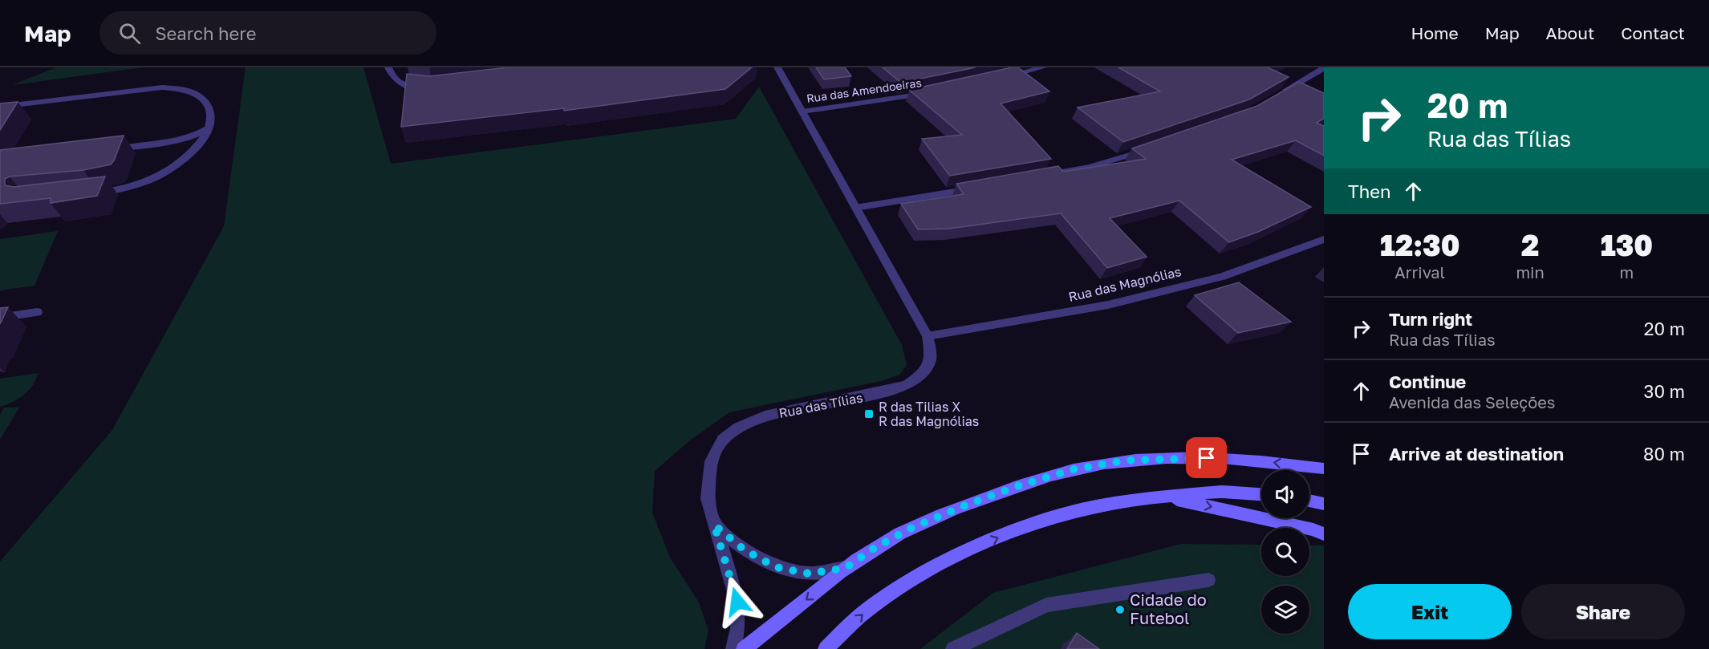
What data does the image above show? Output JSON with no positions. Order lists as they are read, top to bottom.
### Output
{
  "streets": {
    "street": ["Rua das Amendoeiras", "Rua das Magnólias", "Rua das Tílias"]
  },
  "crossings": [
    ["Rua das Amendoeiras", "Rua das Tílias"],
    ["Rua das Magnólias", "Rua das Tílias"]
  ],
  "places": {
    "transit": ["R das Tilias X R das Magnólias"],
    "other": ["Cidade do Futebol"]
  },
  "page": {
    "header": "Map",
    "search": "Search here",
    "nav": [
      "Home",
      "Map",
      "About",
      "Contact"
    ],
    "turn": ["20 m", "Rua das Tílias"],
    "then": "Then",
    "eta": [
      "12:30",
      "Arrival",
      "2",
      "min",
      "130",
      "m"
    ],
    "list": [
      {
        "name": "Turn right",
        "note": "Rua das Tílias",
        "value": "20 m"
      },
      {
        "name": "Continue",
        "note": "Avenida das Seleções",
        "value": "30 m"
      },
      {
        "name": "Arrive at destination",
        "value": "80 m"
      }
    ],
    "buttons": ["Exit", "Share"]
  }
}
